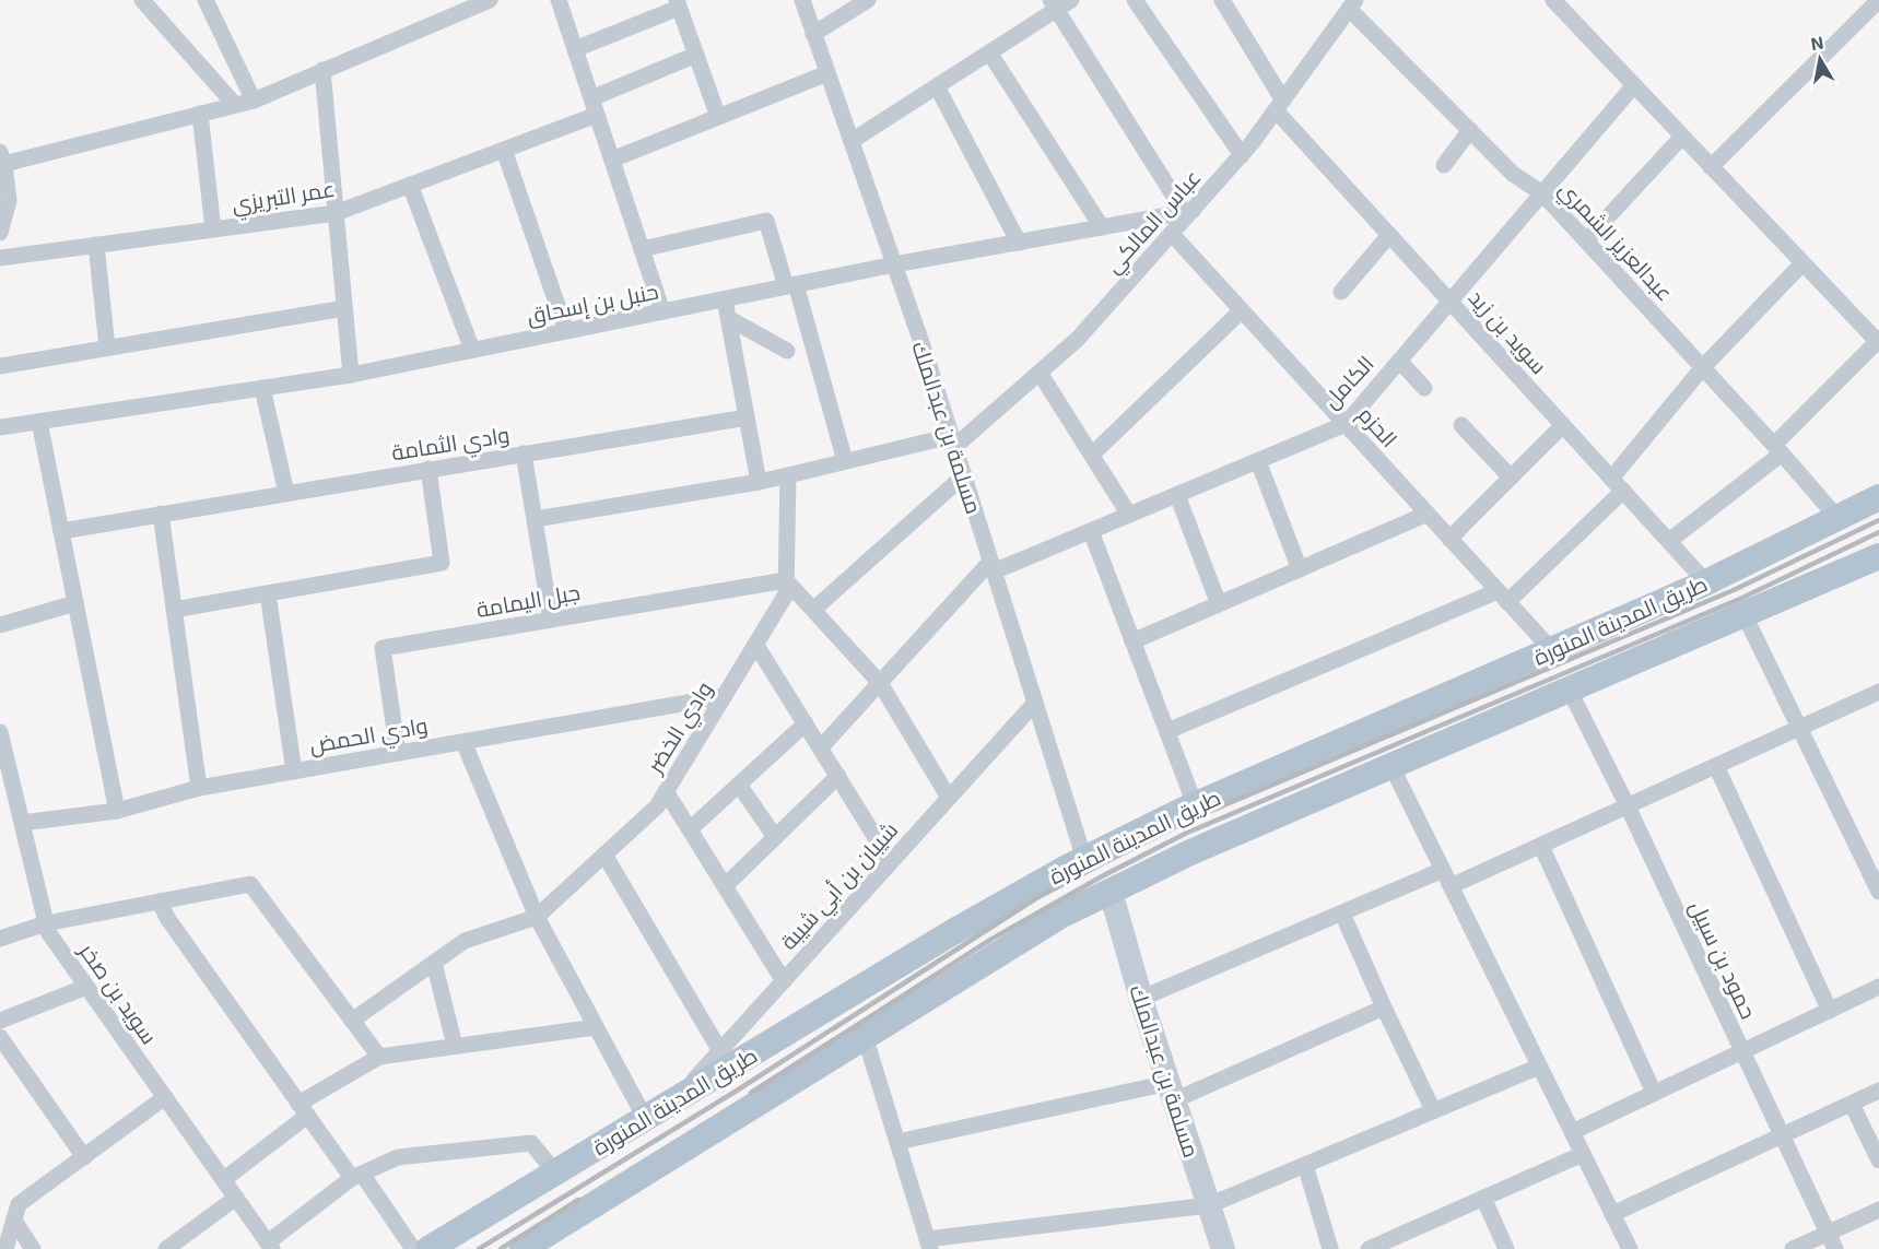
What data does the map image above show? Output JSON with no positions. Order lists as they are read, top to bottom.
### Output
{
  "streets": {
    "main road": ["مسلمة بن عبدالملك", "طريق المدينة المنورة"],
    "street": [
      "عمر التبريزي",
      "عباس المالكي",
      "عبدالعزيز الشمري",
      "حنبل بن إسحاق",
      "سويد بن زيد",
      "الكامل",
      "الحزم",
      "وادي الثمامة",
      "جبل اليمامة",
      "وادي الخضر",
      "وادي الحمض",
      "شيبان بن أبي شيبة",
      "حمود بن سبيل",
      "سويد بن صخر"
    ]
  },
  "crossings": [
    ["عباس المالكي", "عبدالعزيز الشمري"],
    ["عباس المالكي", "حنبل بن إسحاق"],
    ["عباس المالكي", "سويد بن زيد"],
    ["عباس المالكي", "الحزم"],
    ["عباس المالكي", "مسلمة بن عبدالملك"],
    ["عبدالعزيز الشمري", "الكامل"],
    ["عبدالعزيز الشمري", "طريق المدينة المنورة"],
    ["حنبل بن إسحاق", "مسلمة بن عبدالملك"],
    ["سويد بن زيد", "الكامل"],
    ["سويد بن زيد", "طريق المدينة المنورة"],
    ["الكامل", "الحزم"],
    ["الكامل", "مسلمة بن عبدالملك"],
    ["الحزم", "طريق المدينة المنورة"],
    ["مسلمة بن عبدالملك", "طريق المدينة المنورة"],
    ["مسلمة بن عبدالملك", "شيبان بن أبي شيبة"],
    ["جبل اليمامة", "وادي الخضر"],
    ["جبل اليمامة", "وادي الحمض"],
    ["طريق المدينة المنورة", "شيبان بن أبي شيبة"],
    ["طريق المدينة المنورة", "حمود بن سبيل"],
    ["وادي الخضر", "وادي الحمض"],
    ["وادي الحمض", "سويد بن صخر"]
  ],
  "north": "top"
}
